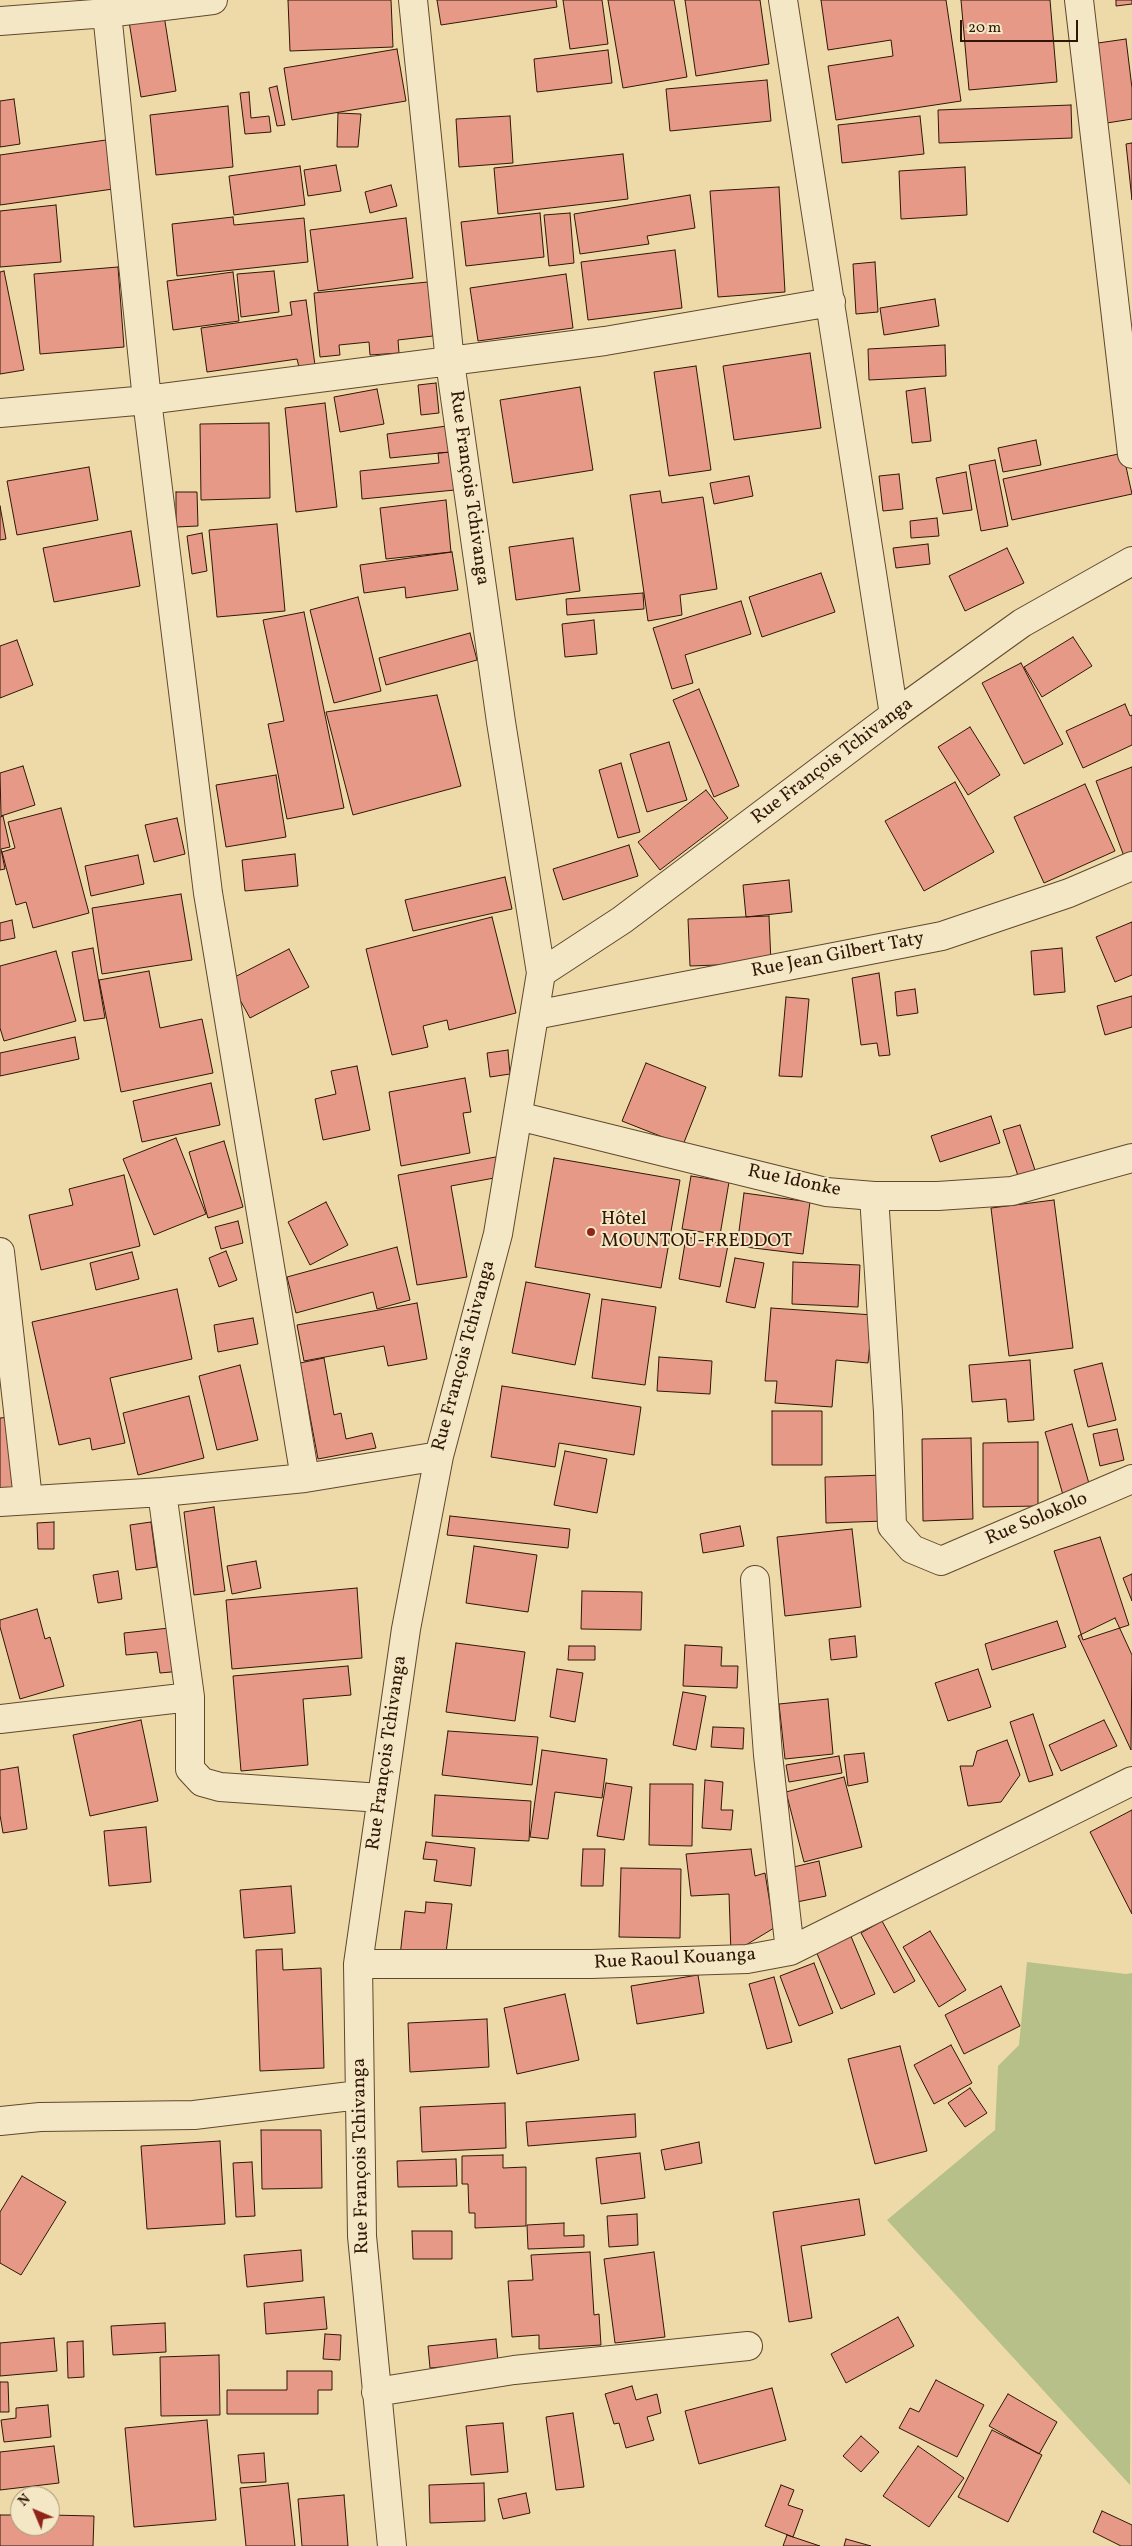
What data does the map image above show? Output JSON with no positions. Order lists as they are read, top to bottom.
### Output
{
  "streets": {
    "street": [
      "Rue François Tchivanga",
      "Rue Jean Gilbert Taty",
      "Rue Idonke",
      "Rue Solokolo",
      "Rue Raoul Kouanga"
    ]
  },
  "crossings": [
    ["Rue François Tchivanga", "Rue Jean Gilbert Taty"],
    ["Rue François Tchivanga", "Rue Idonke"],
    ["Rue François Tchivanga", "Rue Raoul Kouanga"],
    ["Rue Idonke", "Rue Solokolo"]
  ],
  "places": ["Hôtel MOUNTOU-FREDDOT"],
  "scale_bar": "20 m",
  "north": "top left"
}
